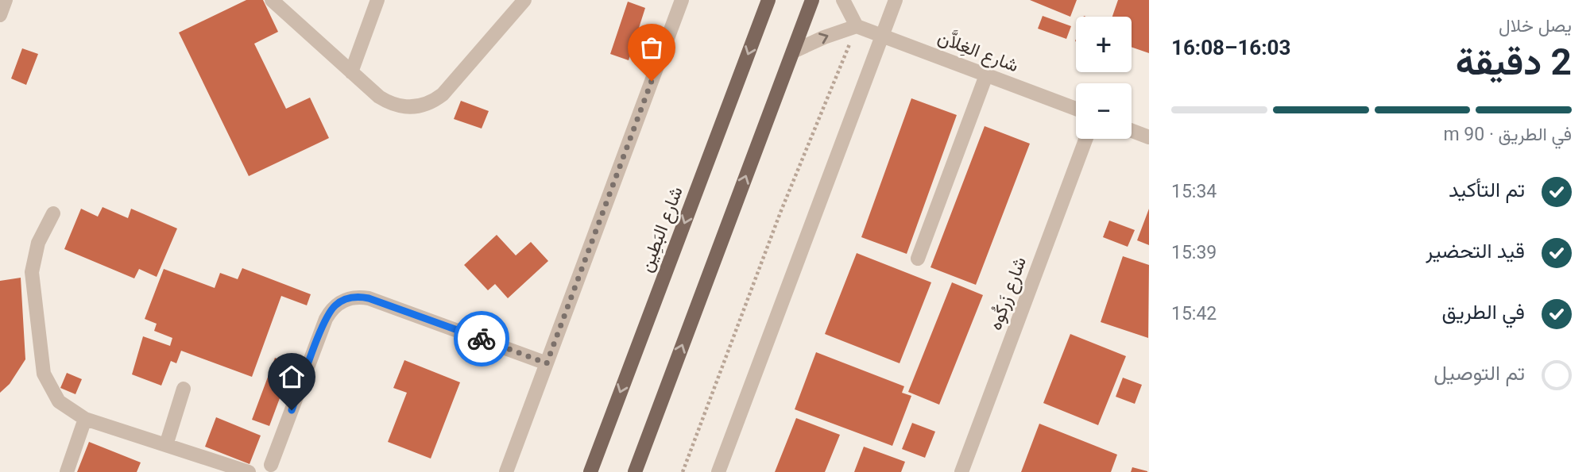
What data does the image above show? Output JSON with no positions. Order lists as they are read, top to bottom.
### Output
{
  "streets": {
    "main road": ["شارع البَطِين"],
    "street": ["شارع الغِلاَّن", "شارع زَركُوه"]
  },
  "page": {
    "heading": ["2 دقيقة", "يصل خلال", "16:03–16:08"],
    "map_buttons": ["+", "−"],
    "bar": "في الطريق · 90 m",
    "list": [
      ["تم التأكيد", "15:34"],
      ["قيد التحضير", "15:39"],
      ["في الطريق", "15:42"],
      "تم التوصيل"
    ]
  }
}
